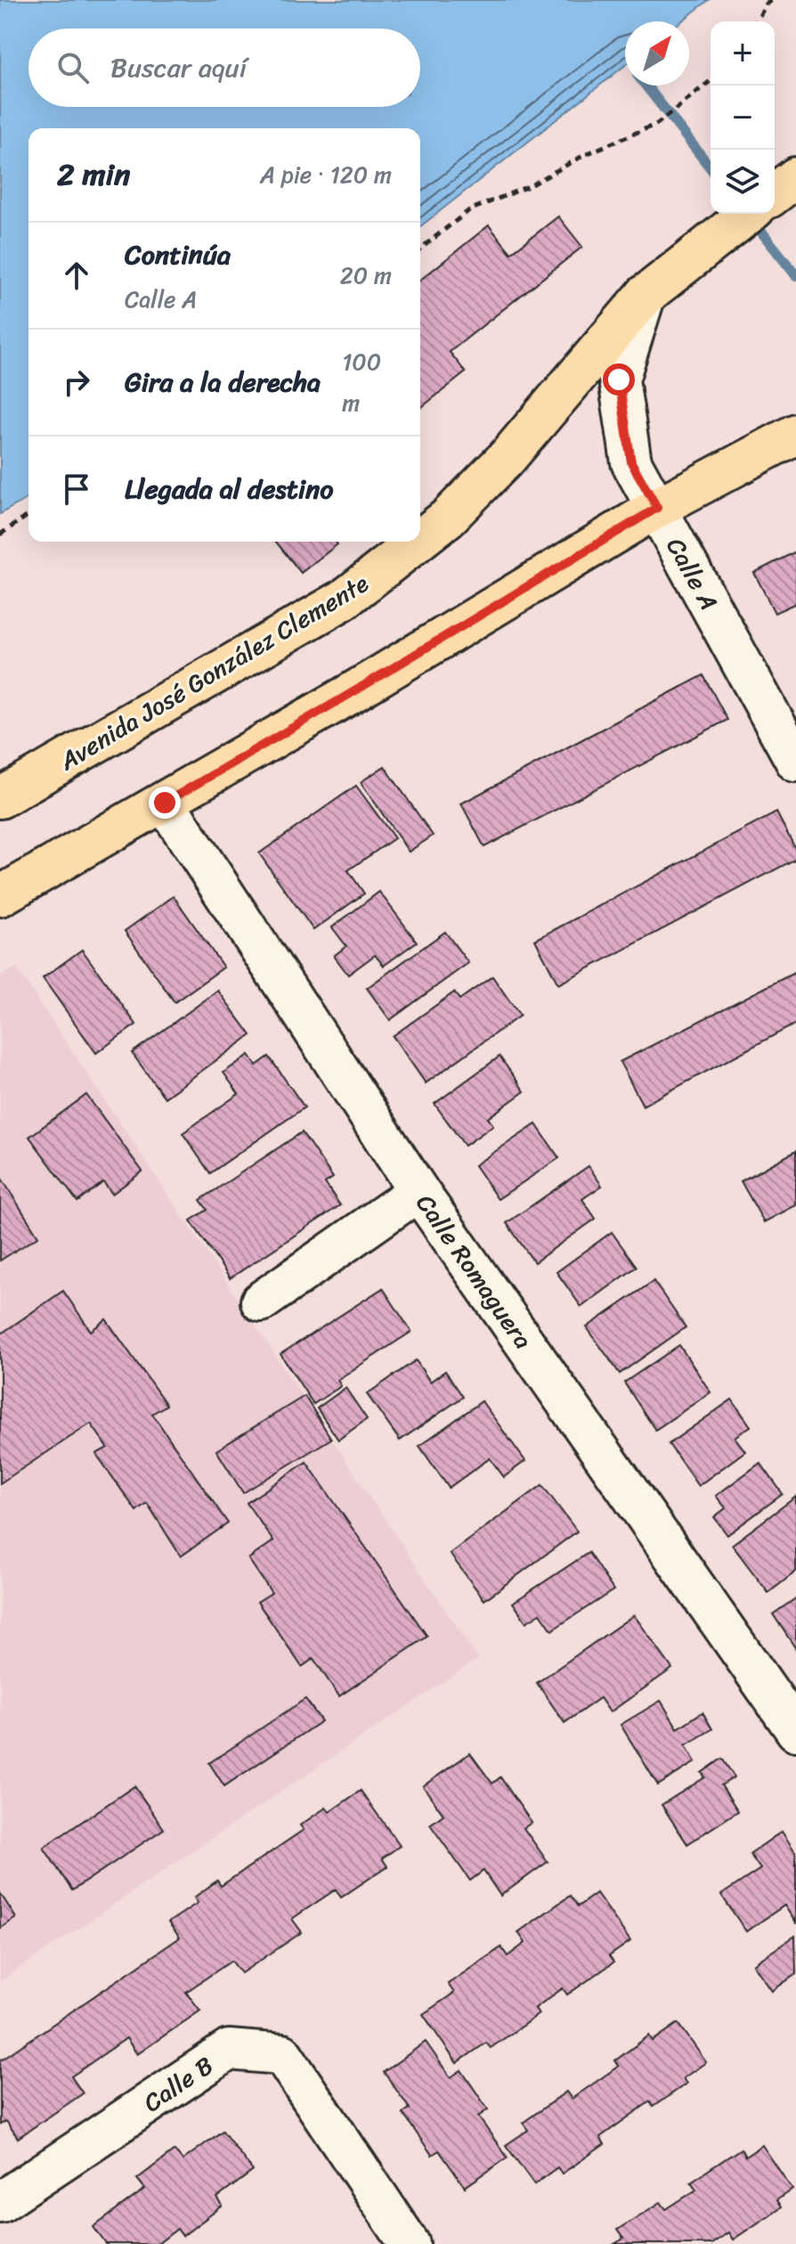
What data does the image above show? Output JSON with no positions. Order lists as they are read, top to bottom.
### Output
{
  "streets": {
    "main road": ["Avenida José González Clemente"],
    "street": ["Calle A", "Calle Romaguera", "Calle B"]
  },
  "crossings": [
    ["Calle A", "Avenida José González Clemente"]
  ],
  "north": "top right",
  "page": {
    "map_buttons": ["+", "−"],
    "search": "Buscar aquí",
    "heading": ["2 min", "A pie · 120 m"],
    "list": [
      ["Continúa", "Calle A", "20 m"],
      ["Gira a la derecha", "100 m"],
      "Llegada al destino"
    ]
  }
}
